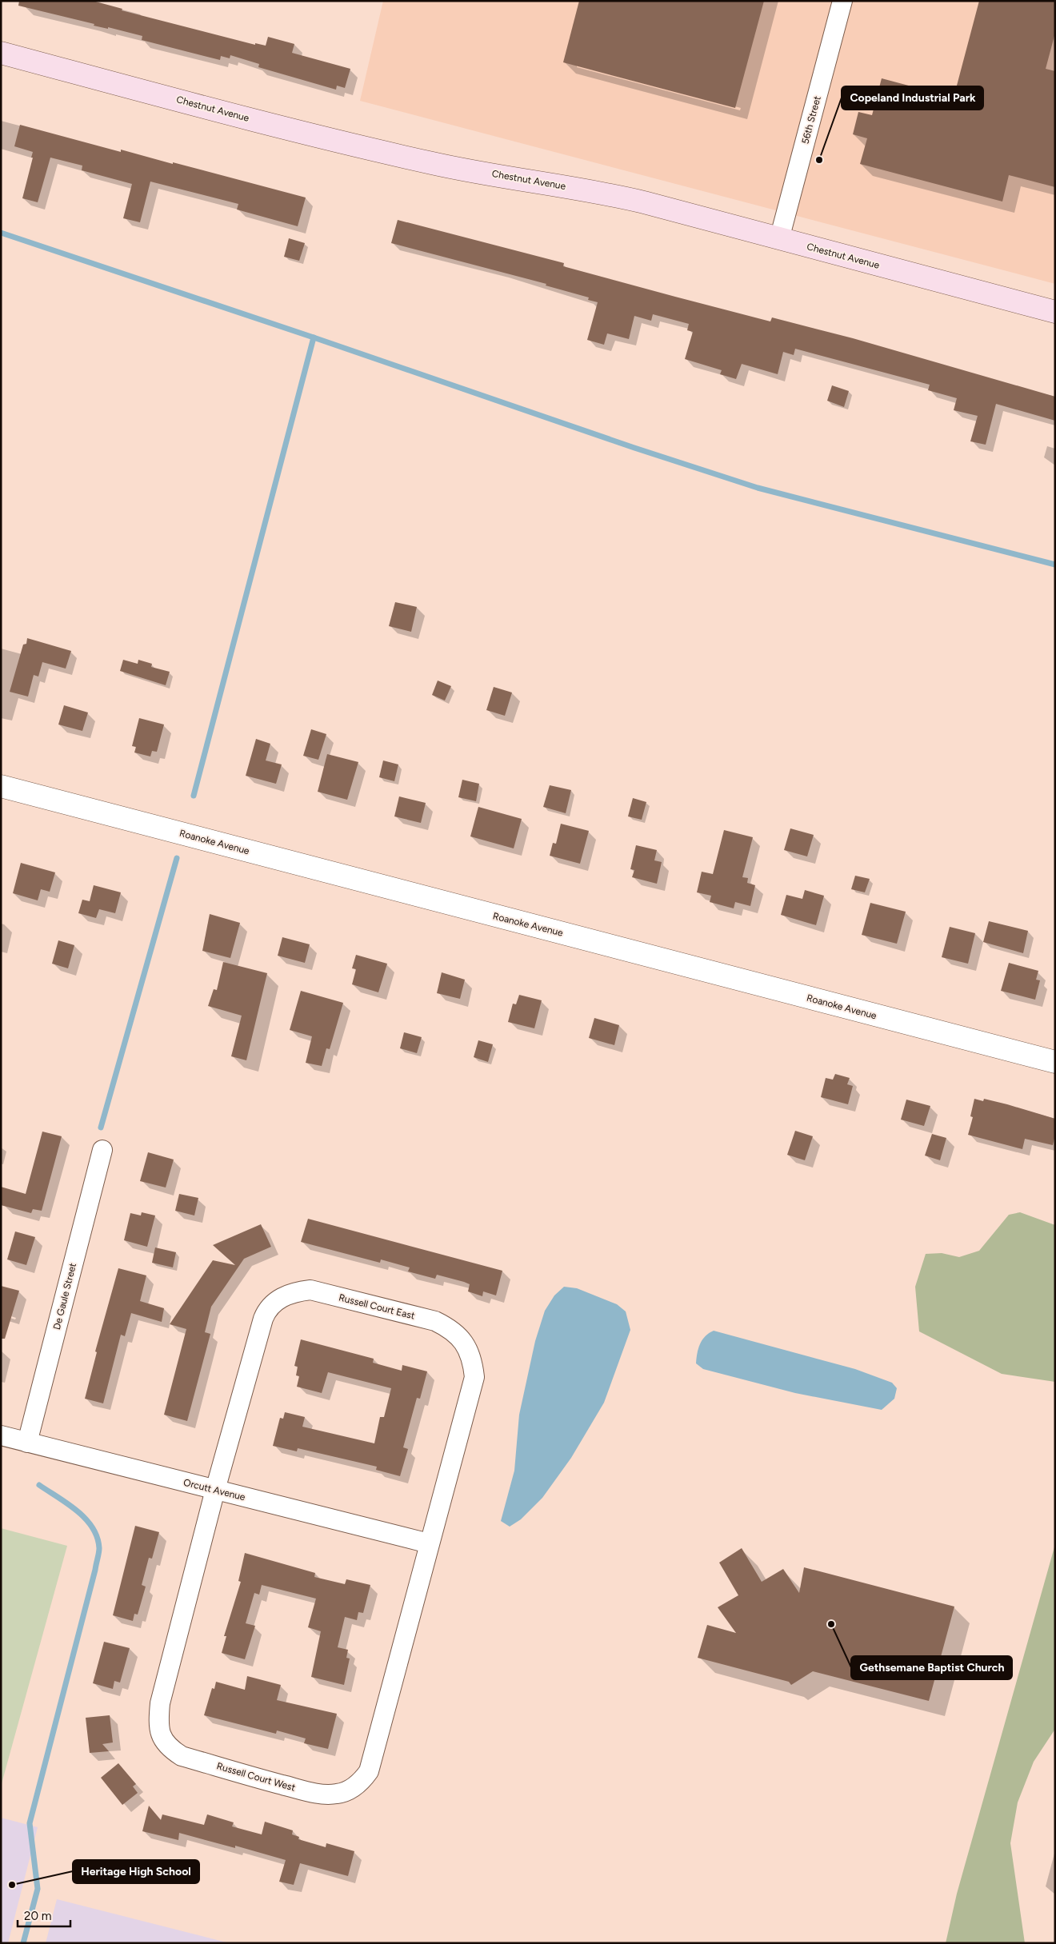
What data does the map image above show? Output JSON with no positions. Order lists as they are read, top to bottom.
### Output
{
  "streets": {
    "main road": ["Chestnut Avenue"],
    "street": [
      "56th Street",
      "Roanoke Avenue",
      "De Gaule Street",
      "Russell Court East",
      "Orcutt Avenue",
      "Russell Court West"
    ]
  },
  "crossings": [
    ["Chestnut Avenue", "56th Street"],
    ["De Gaule Street", "Orcutt Avenue"],
    ["Russell Court East", "Orcutt Avenue"],
    ["Russell Court East", "Russell Court West"],
    ["Orcutt Avenue", "Russell Court West"]
  ],
  "places": ["Copeland Industrial Park", "Gethsemane Baptist Church", "Heritage High School"],
  "scale_bar": "20 m"
}
